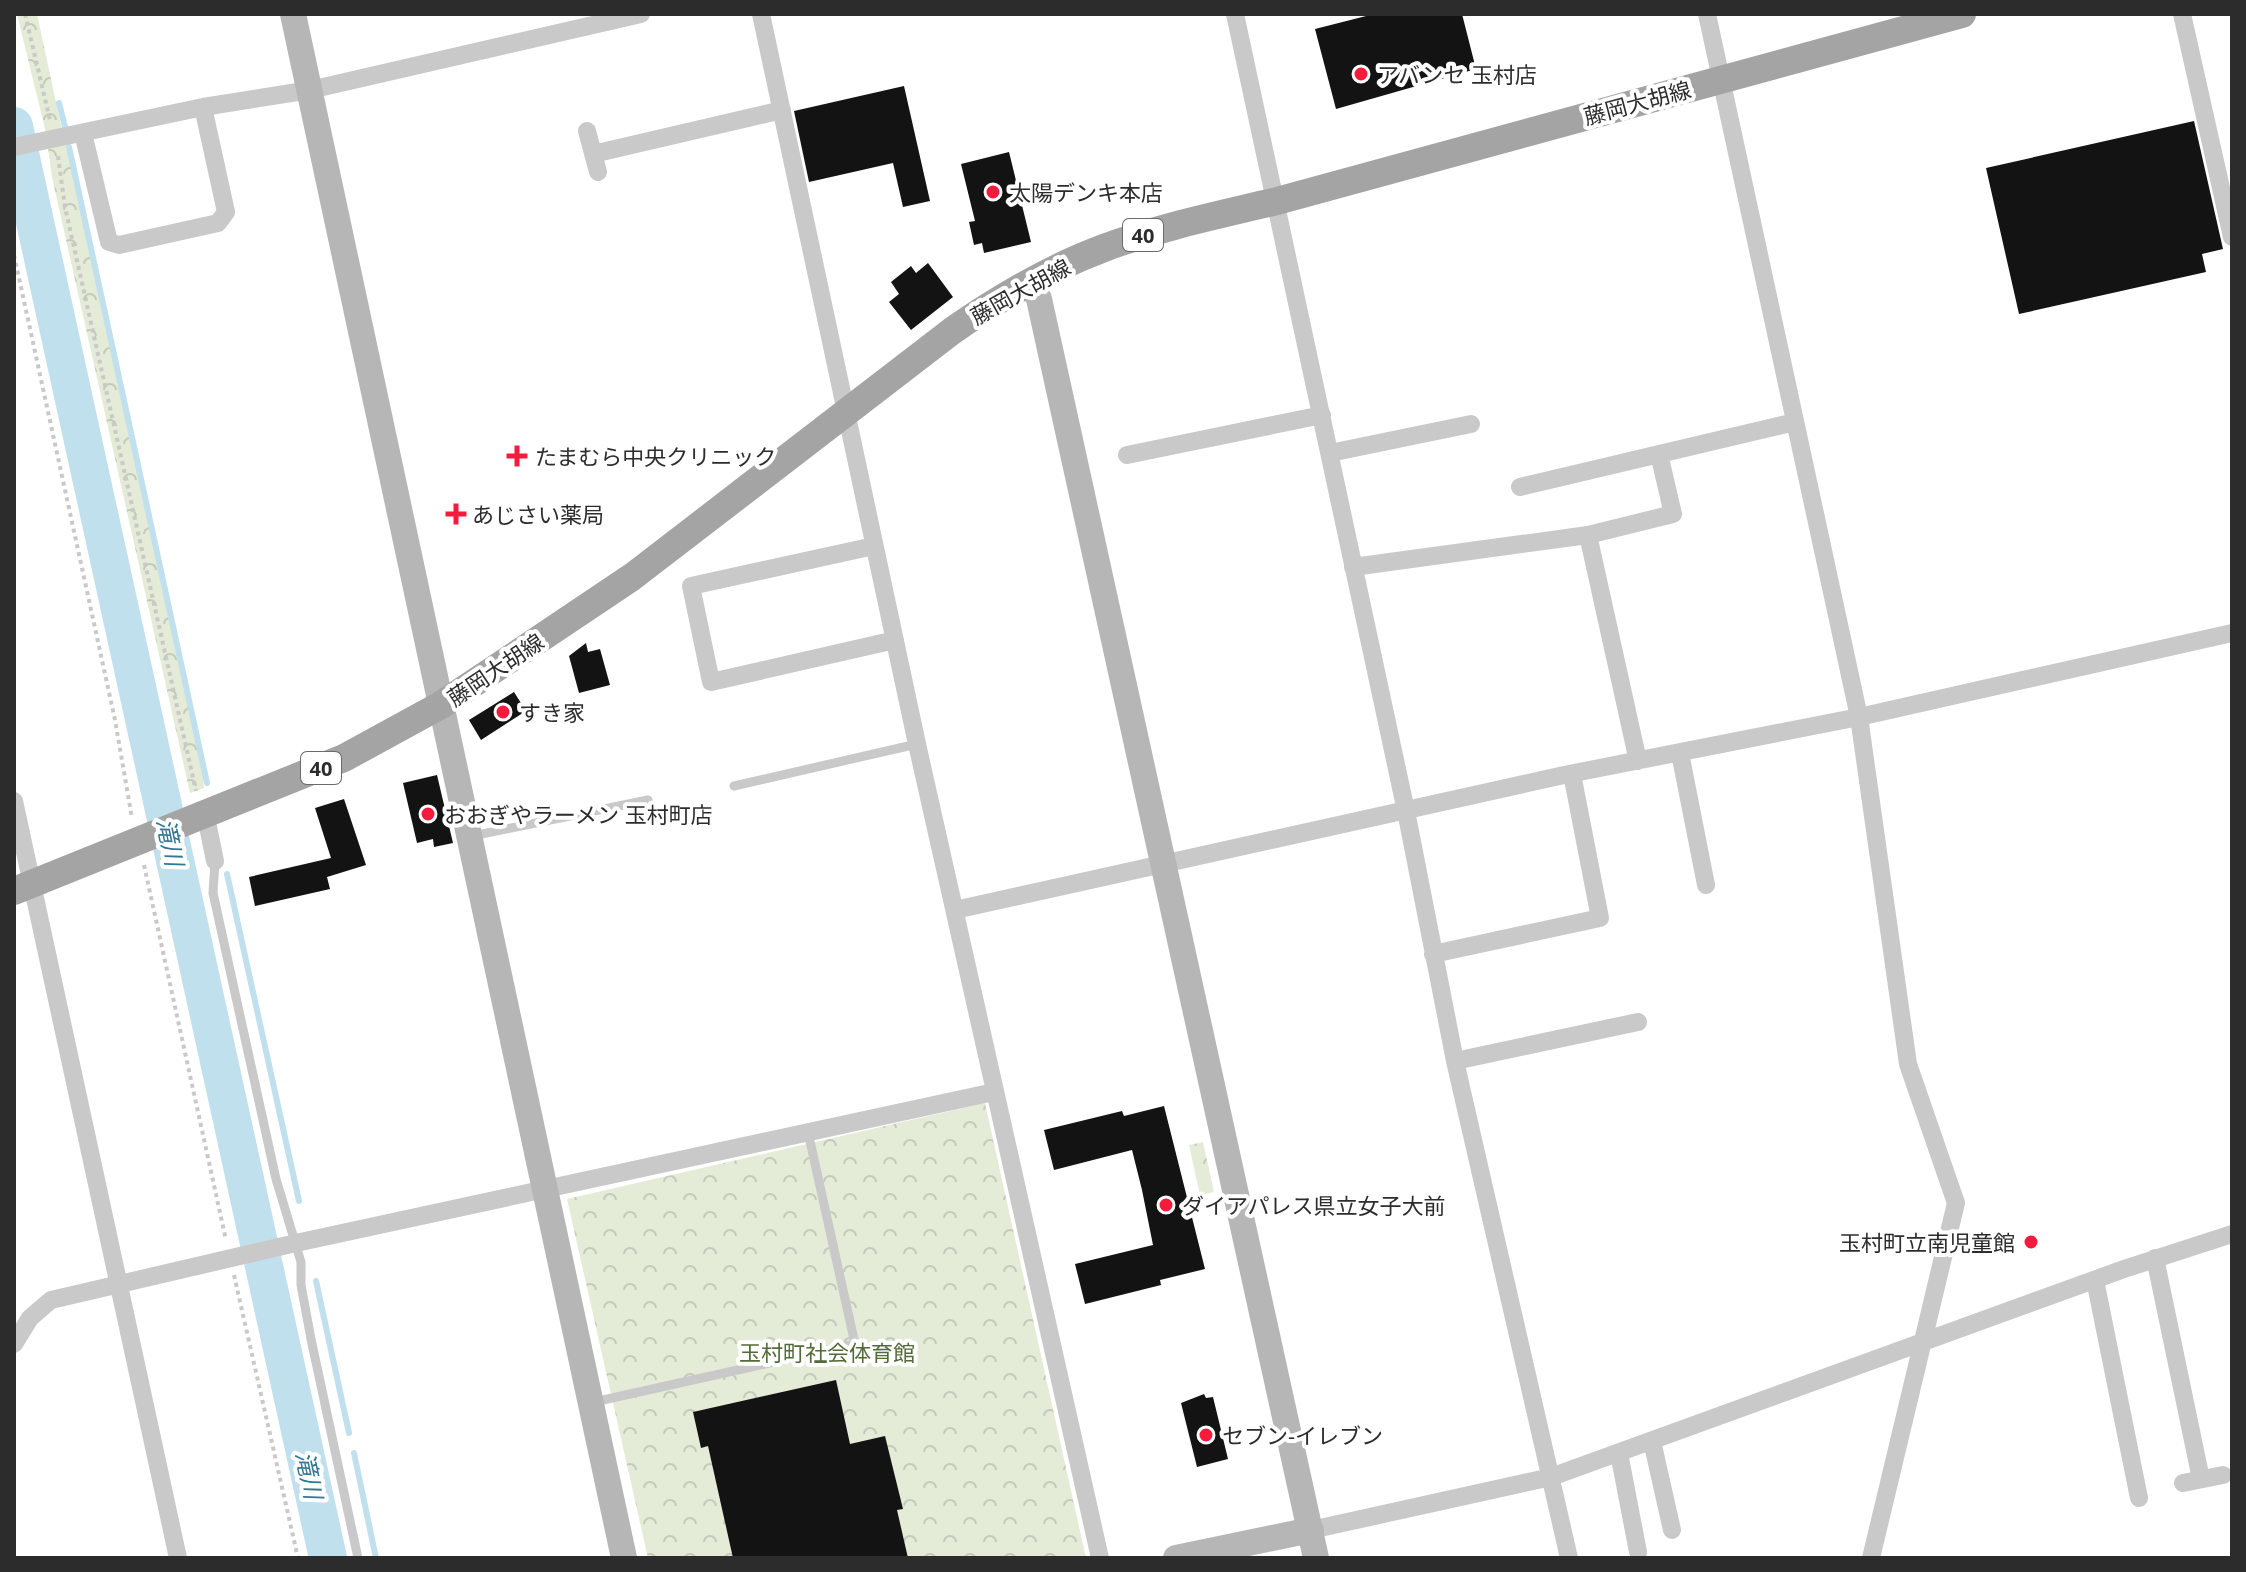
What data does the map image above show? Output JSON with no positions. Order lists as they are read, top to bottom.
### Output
{
  "streets": {
    "main road": ["藤岡大胡線", "40"]
  },
  "crossings": [
    ["藤岡大胡線", "40"]
  ],
  "water": ["滝川"],
  "parks": ["玉村町社会体育館"],
  "places": {
    "other": [
      "アバンセ 玉村店",
      "太陽デンキ本店",
      "すき家",
      "おおぎやラーメン 玉村町店",
      "ダイアパレス県立女子大前",
      "玉村町立南児童館",
      "セブン-イレブン"
    ],
    "health": ["たまむら中央クリニック", "あじさい薬局"]
  }
}
